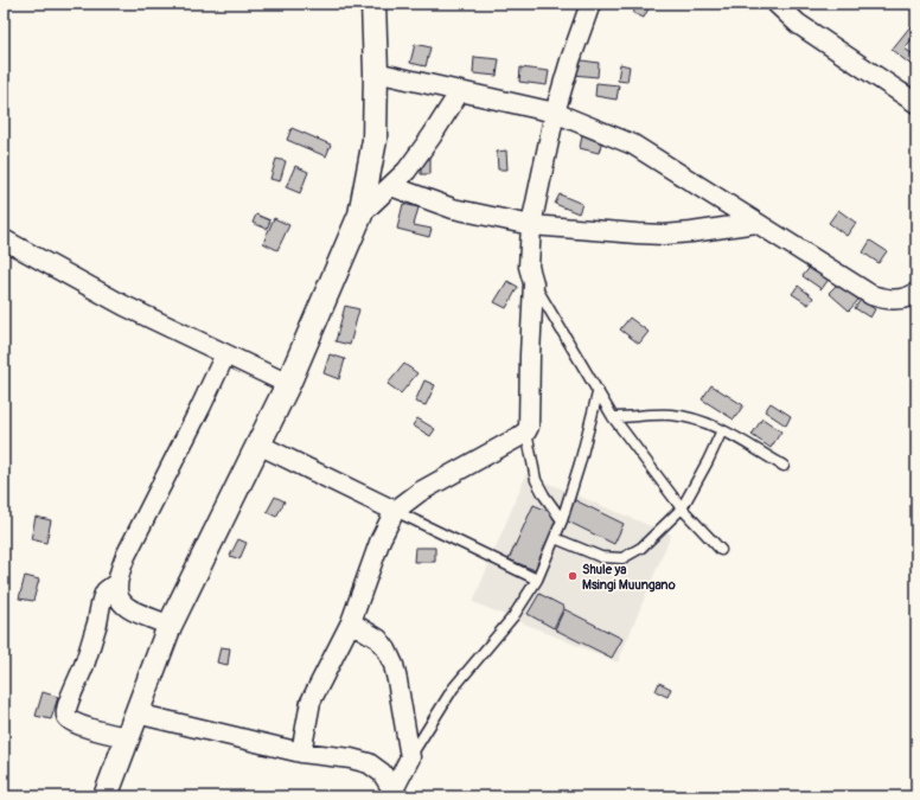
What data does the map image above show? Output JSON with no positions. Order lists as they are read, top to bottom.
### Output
{
  "places": ["Shule ya Msingi Muungano"]
}
